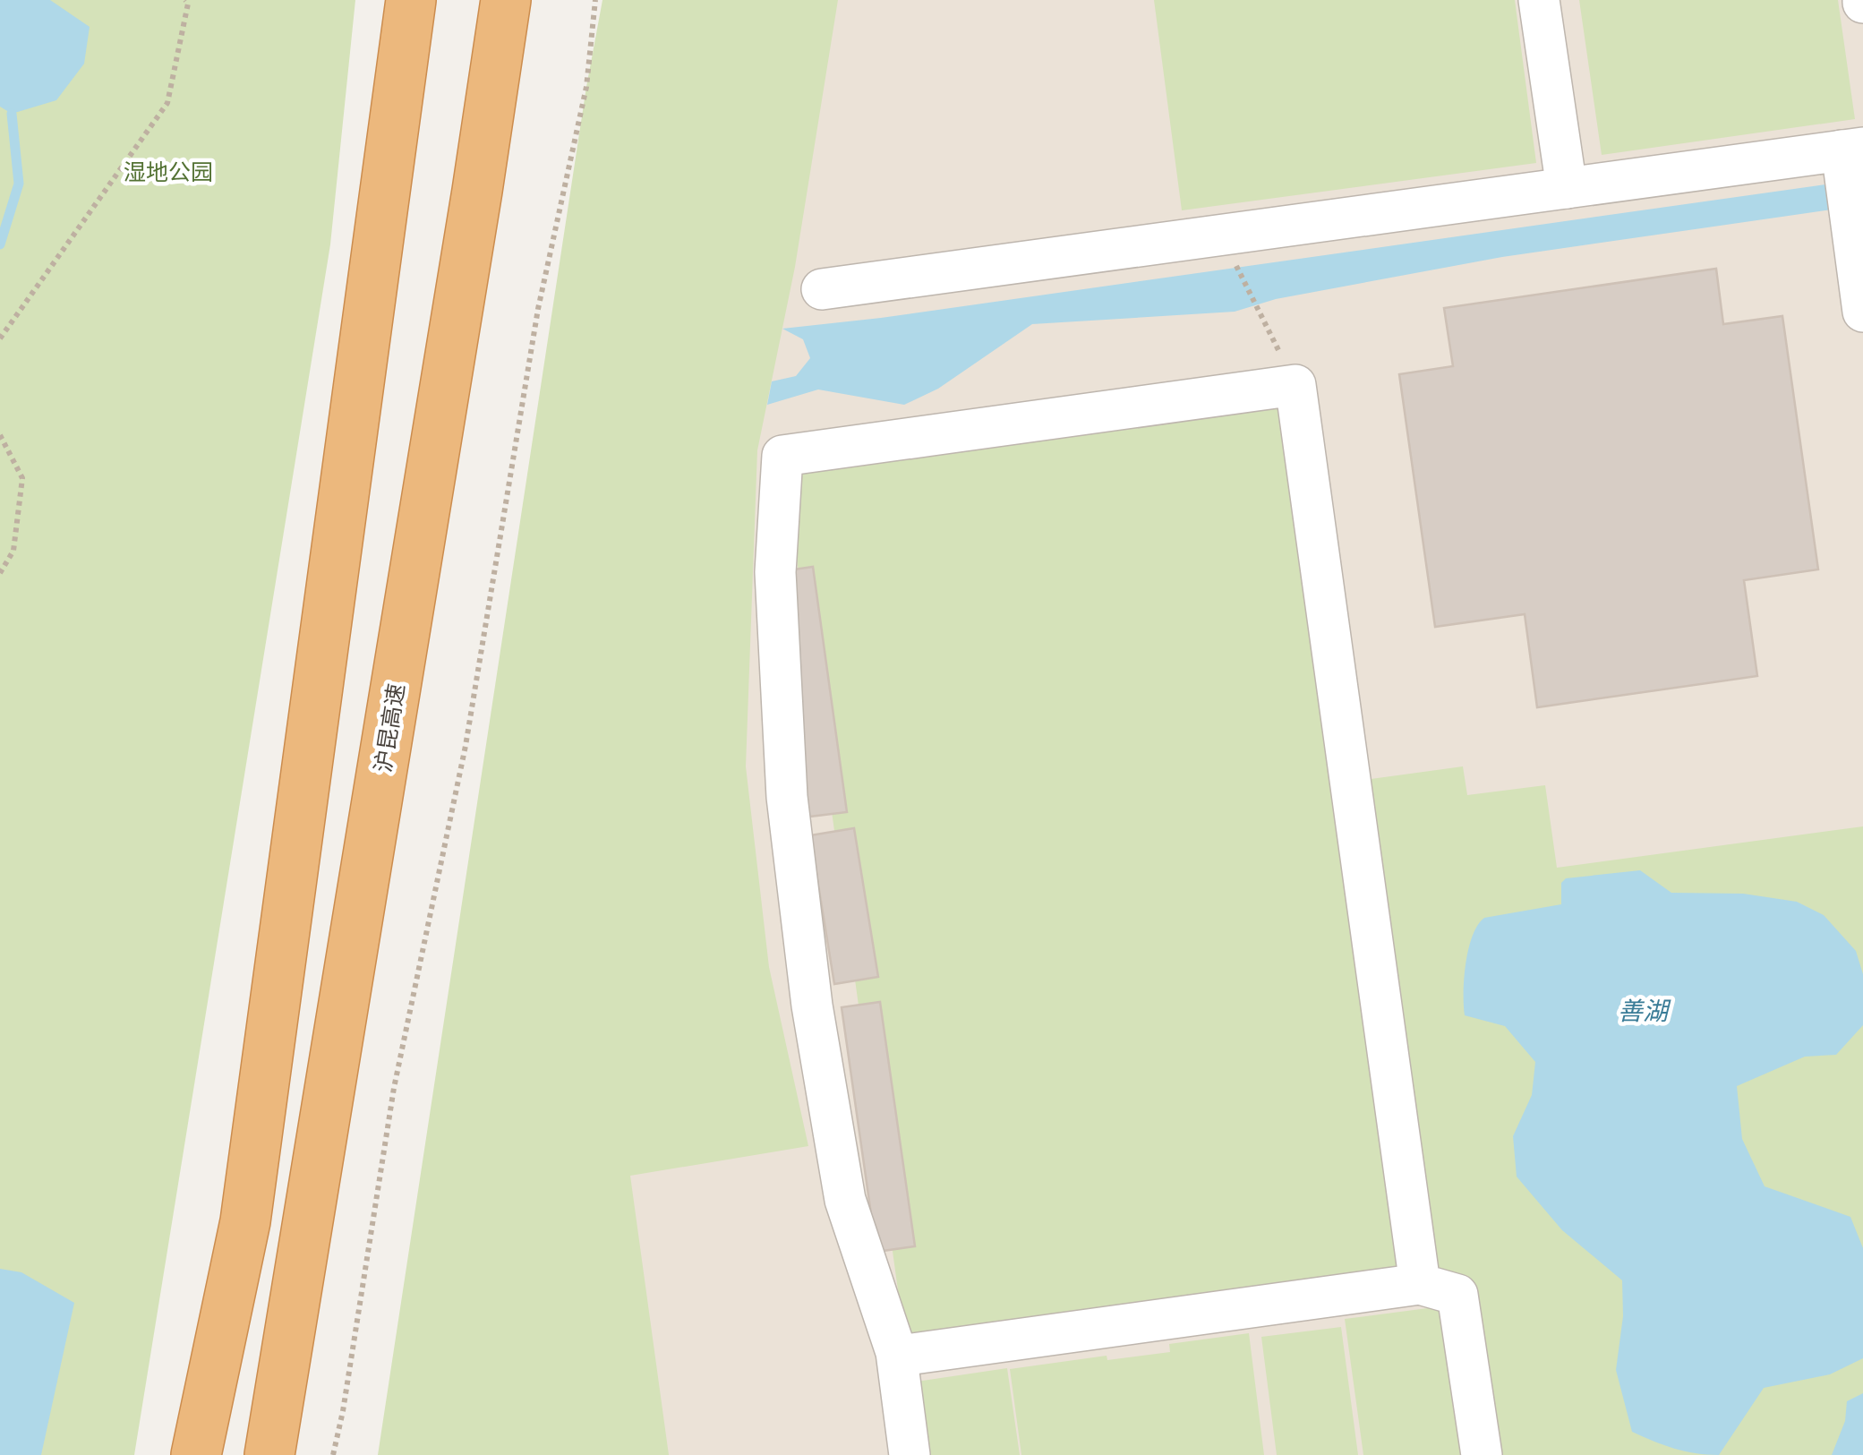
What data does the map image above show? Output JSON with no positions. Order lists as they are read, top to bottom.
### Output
{
  "streets": {
    "highway": ["沪昆高速"]
  },
  "water": ["善湖"],
  "parks": ["湿地公园"]
}
